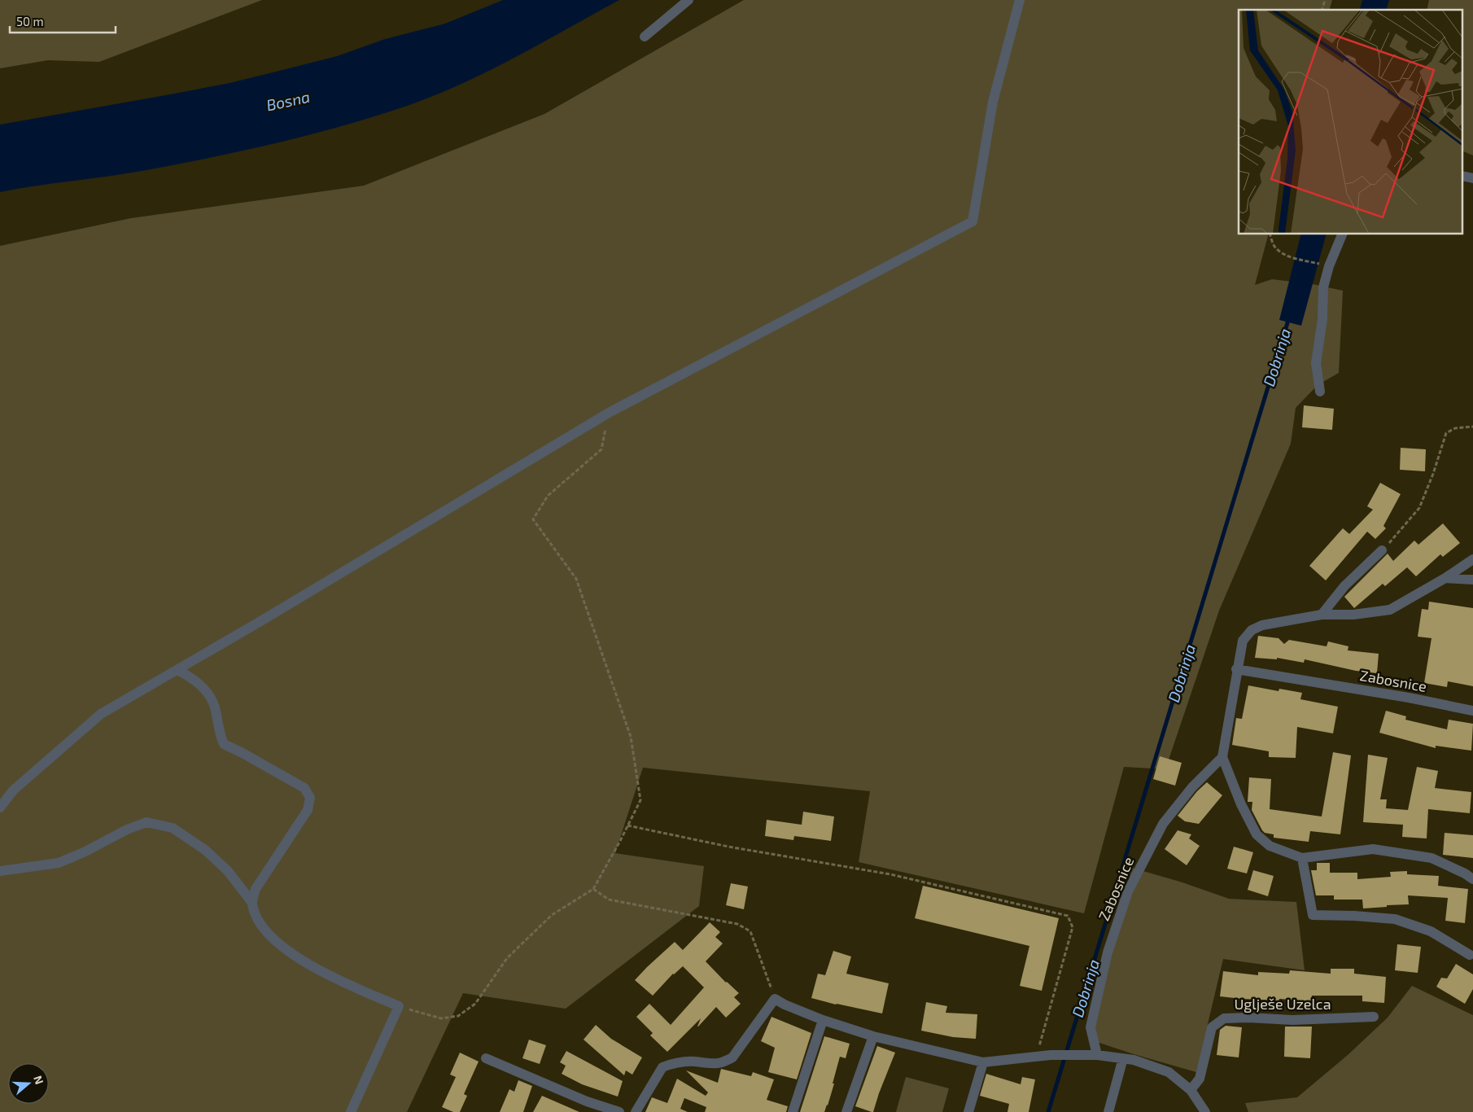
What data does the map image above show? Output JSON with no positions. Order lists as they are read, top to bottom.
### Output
{
  "streets": {
    "street": ["Zabosnice", "Uglješe Uzelca"]
  },
  "water": ["Bosna", "Dobrinja"],
  "scale_bar": "50 m",
  "north": "right"
}
